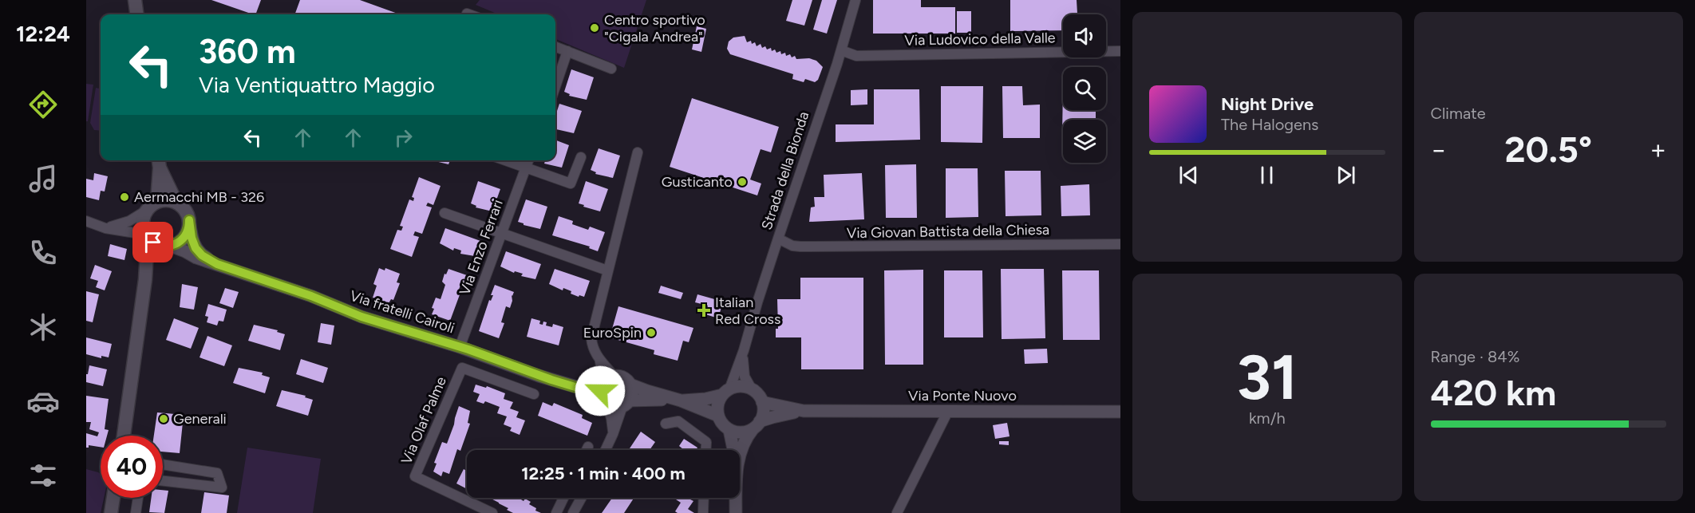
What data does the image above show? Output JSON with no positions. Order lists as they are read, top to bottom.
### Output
{
  "streets": {
    "street": [
      "Via Ludovico della Valle",
      "Strada della Bionda",
      "Via Giovan Battista della Chiesa",
      "Via Enzo Ferrari",
      "Via fratelli Cairoli",
      "Via Ponte Nuovo",
      "Via Olaf Palme"
    ]
  },
  "crossings": [
    ["Via Ludovico della Valle", "Strada della Bionda"],
    ["Strada della Bionda", "Via Giovan Battista della Chiesa"],
    ["Strada della Bionda", "Via Ponte Nuovo"],
    ["Via Enzo Ferrari", "Via fratelli Cairoli"]
  ],
  "places": {
    "other": [
      "Centro sportivo \"Cigala Andrea\"",
      "Gusticanto",
      "Aermacchi MB - 326",
      "EuroSpin",
      "Generali"
    ],
    "health": ["Italian Red Cross"]
  },
  "page": {
    "tabs": "12:24",
    "tile": [
      "Climate",
      ["31", "km/h"],
      ["Range · 84%", "420 km"]
    ],
    "turn": ["360 m", "Via Ventiquattro Maggio"],
    "song": ["Night Drive", "The Halogens"],
    "heat": ["−", "20.5°", "+"],
    "limit": "40",
    "trip": "12:25 · 1 min · 400 m"
  }
}
